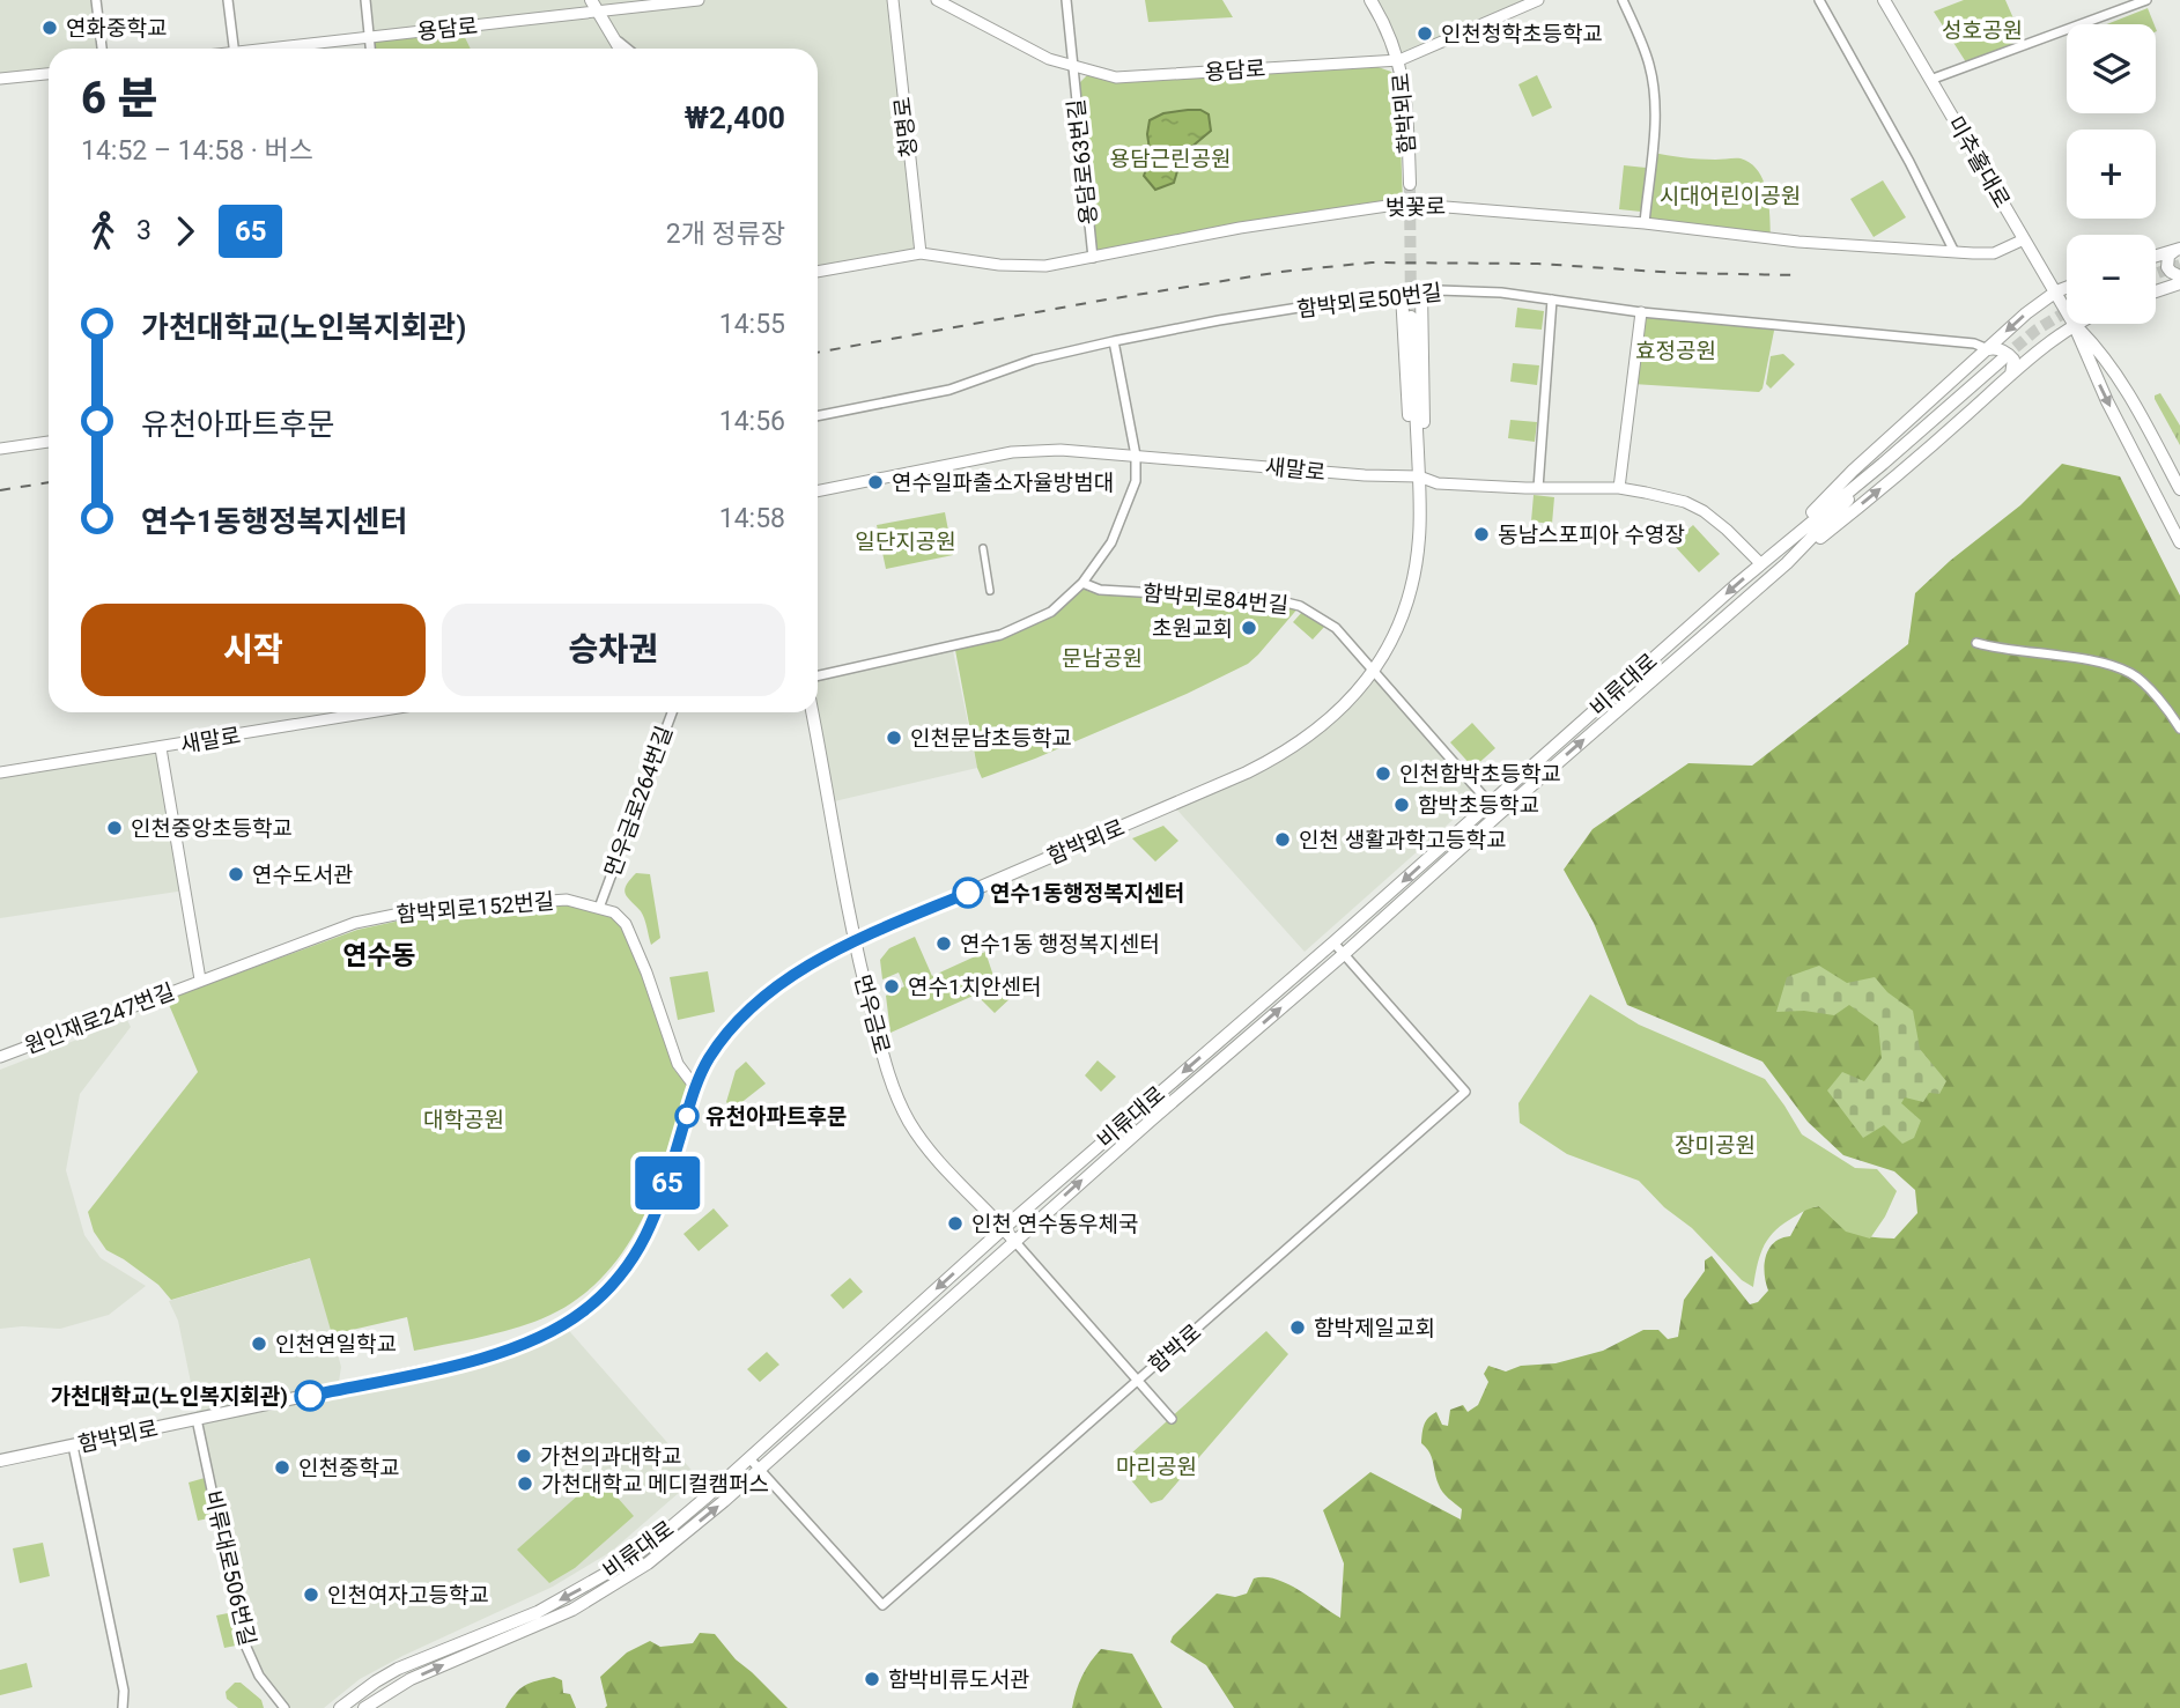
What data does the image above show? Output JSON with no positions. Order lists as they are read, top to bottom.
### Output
{
  "streets": {
    "main road": [
      "함박뫼로",
      "미추홀대로",
      "비류대로",
      "먼우금로"
    ],
    "street": [
      "용담로",
      "청명로",
      "용담로63번길",
      "벚꽃로",
      "함박뫼로50번길",
      "새말로",
      "함박뫼로84번길",
      "먼우금로264번길",
      "함박뫼로152번길",
      "원인재로247번길",
      "함박로",
      "비류대로506번길"
    ]
  },
  "crossings": [
    ["용담로", "함박뫼로"],
    ["용담로", "용담로63번길"],
    ["함박뫼로", "새말로"],
    ["함박뫼로", "함박뫼로84번길"],
    ["함박뫼로", "함박뫼로152번길"],
    ["함박뫼로", "먼우금로"],
    ["함박뫼로", "비류대로506번길"],
    ["청명로", "벚꽃로"],
    ["용담로63번길", "벚꽃로"],
    ["미추홀대로", "벚꽃로"],
    ["새말로", "비류대로"],
    ["함박뫼로84번길", "비류대로"],
    ["비류대로", "먼우금로"],
    ["비류대로", "함박로"],
    ["먼우금로264번길", "함박뫼로152번길"],
    ["함박뫼로152번길", "원인재로247번길"]
  ],
  "districts": ["연수동"],
  "parks": [
    "성호공원",
    "용담근린공원",
    "시대어린이공원",
    "효정공원",
    "일단지공원",
    "문남공원",
    "대학공원",
    "장미공원",
    "마리공원"
  ],
  "places": [
    "연화중학교",
    "인천청학초등학교",
    "연수일파출소자율방범대",
    "동남스포피아 수영장",
    "초원교회",
    "인천문남초등학교",
    "인천함박초등학교",
    "함박초등학교",
    "인천중앙초등학교",
    "인천 생활과학고등학교",
    "연수도서관",
    "연수1동행정복지센터",
    "연수1동 행정복지센터",
    "연수1치안센터",
    "유천아파트후문",
    "인천 연수동우체국",
    "함박제일교회",
    "인천연일학교",
    "가천대학교(노인복지회관)",
    "가천의과대학교",
    "인천중학교",
    "가천대학교 메디컬캠퍼스",
    "인천여자고등학교",
    "함박비류도서관"
  ],
  "lines": ["bus line 65"],
  "page": {
    "on_map": "65",
    "map_buttons": ["+", "−"],
    "heading": ["6 분", "14:52 – 14:58 · 버스", "₩2,400"],
    "legs": ["3", "65", "2개 정류장"],
    "list": [
      {
        "name": "가천대학교(노인복지회관)",
        "value": "14:55"
      },
      {
        "name": "유천아파트후문",
        "value": "14:56"
      },
      {
        "name": "연수1동행정복지센터",
        "value": "14:58"
      }
    ],
    "buttons": ["시작", "승차권"]
  }
}
